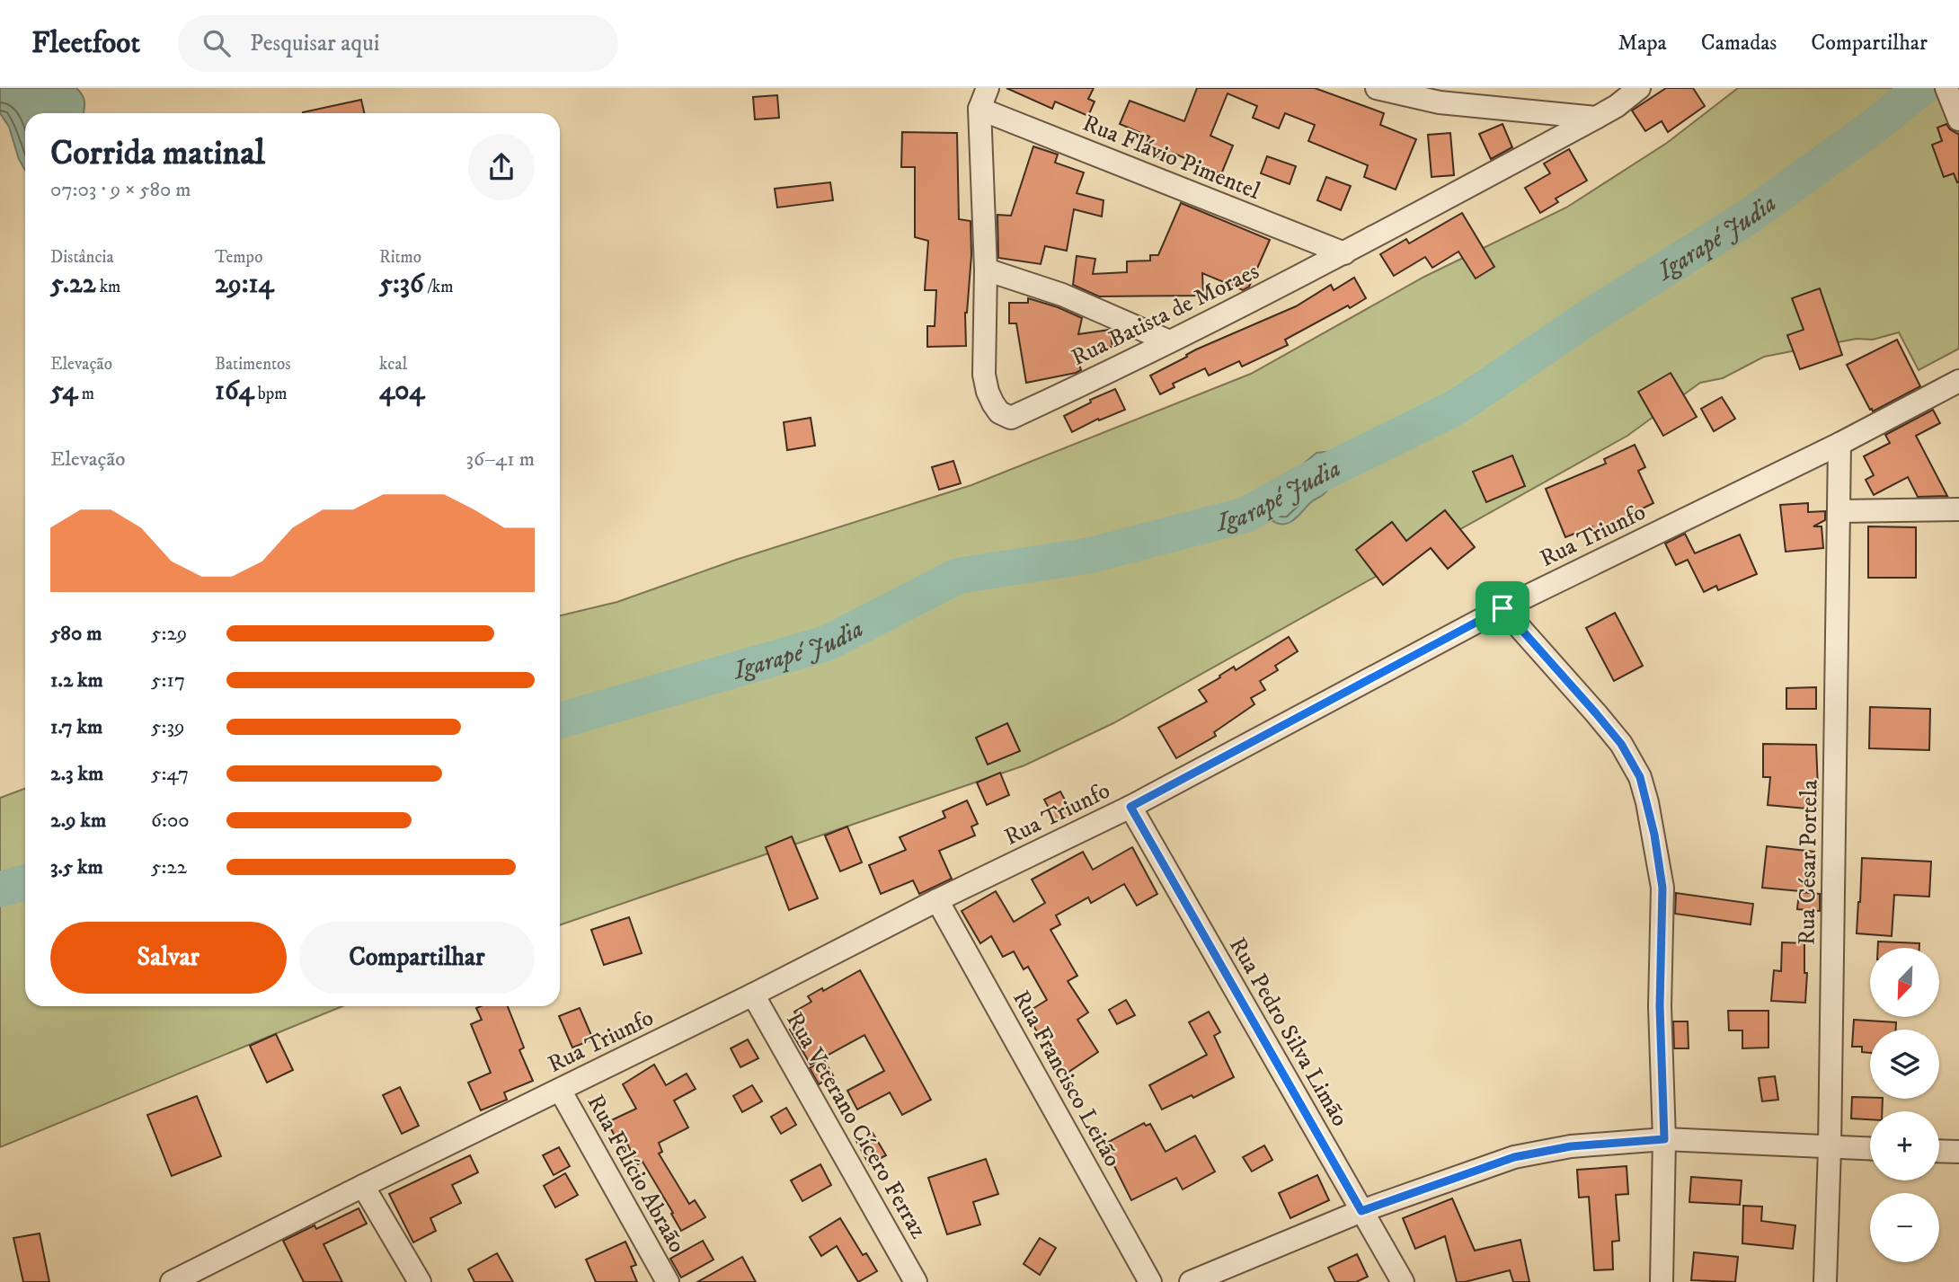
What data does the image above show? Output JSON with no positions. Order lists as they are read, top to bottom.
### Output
{
  "streets": {
    "street": [
      "Rua Flávio Pimentel",
      "Rua Batista de Moraes",
      "Rua Triunfo",
      "Rua César Portela",
      "Rua Pedro Silva Limão",
      "Rua Francisco Leitão",
      "Rua Veterano Cícero Ferraz",
      "Rua Felício Abraão"
    ]
  },
  "crossings": [
    ["Rua Flávio Pimentel", "Rua Batista de Moraes"],
    ["Rua Triunfo", "Rua César Portela"],
    ["Rua Triunfo", "Rua Pedro Silva Limão"],
    ["Rua Triunfo", "Rua Francisco Leitão"],
    ["Rua Triunfo", "Rua Veterano Cícero Ferraz"],
    ["Rua Triunfo", "Rua Felício Abraão"]
  ],
  "water": ["Igarapé Judia"],
  "north": "bottom left",
  "page": {
    "header": "Fleetfoot",
    "search": "Pesquisar aqui",
    "nav": ["Mapa", "Camadas", "Compartilhar"],
    "heading": ["Corrida matinal", "07:03 · 9 × 580 m"],
    "stats": [
      ["Distância", "5.22 km"],
      ["Tempo", "29:14"],
      ["Ritmo", "5:36 /km"],
      ["Elevação", "54 m"],
      ["Batimentos", "164 bpm"],
      ["kcal", "404"]
    ],
    "chart": ["Elevação", "36–41 m"],
    "list": [
      {
        "name": "580 m",
        "note": "5:29"
      },
      {
        "name": "1.2 km",
        "note": "5:17"
      },
      {
        "name": "1.7 km",
        "note": "5:39"
      },
      {
        "name": "2.3 km",
        "note": "5:47"
      },
      {
        "name": "2.9 km",
        "note": "6:00"
      },
      {
        "name": "3.5 km",
        "note": "5:22"
      }
    ],
    "buttons": ["Salvar", "Compartilhar"],
    "map_buttons": ["+", "−"]
  }
}
